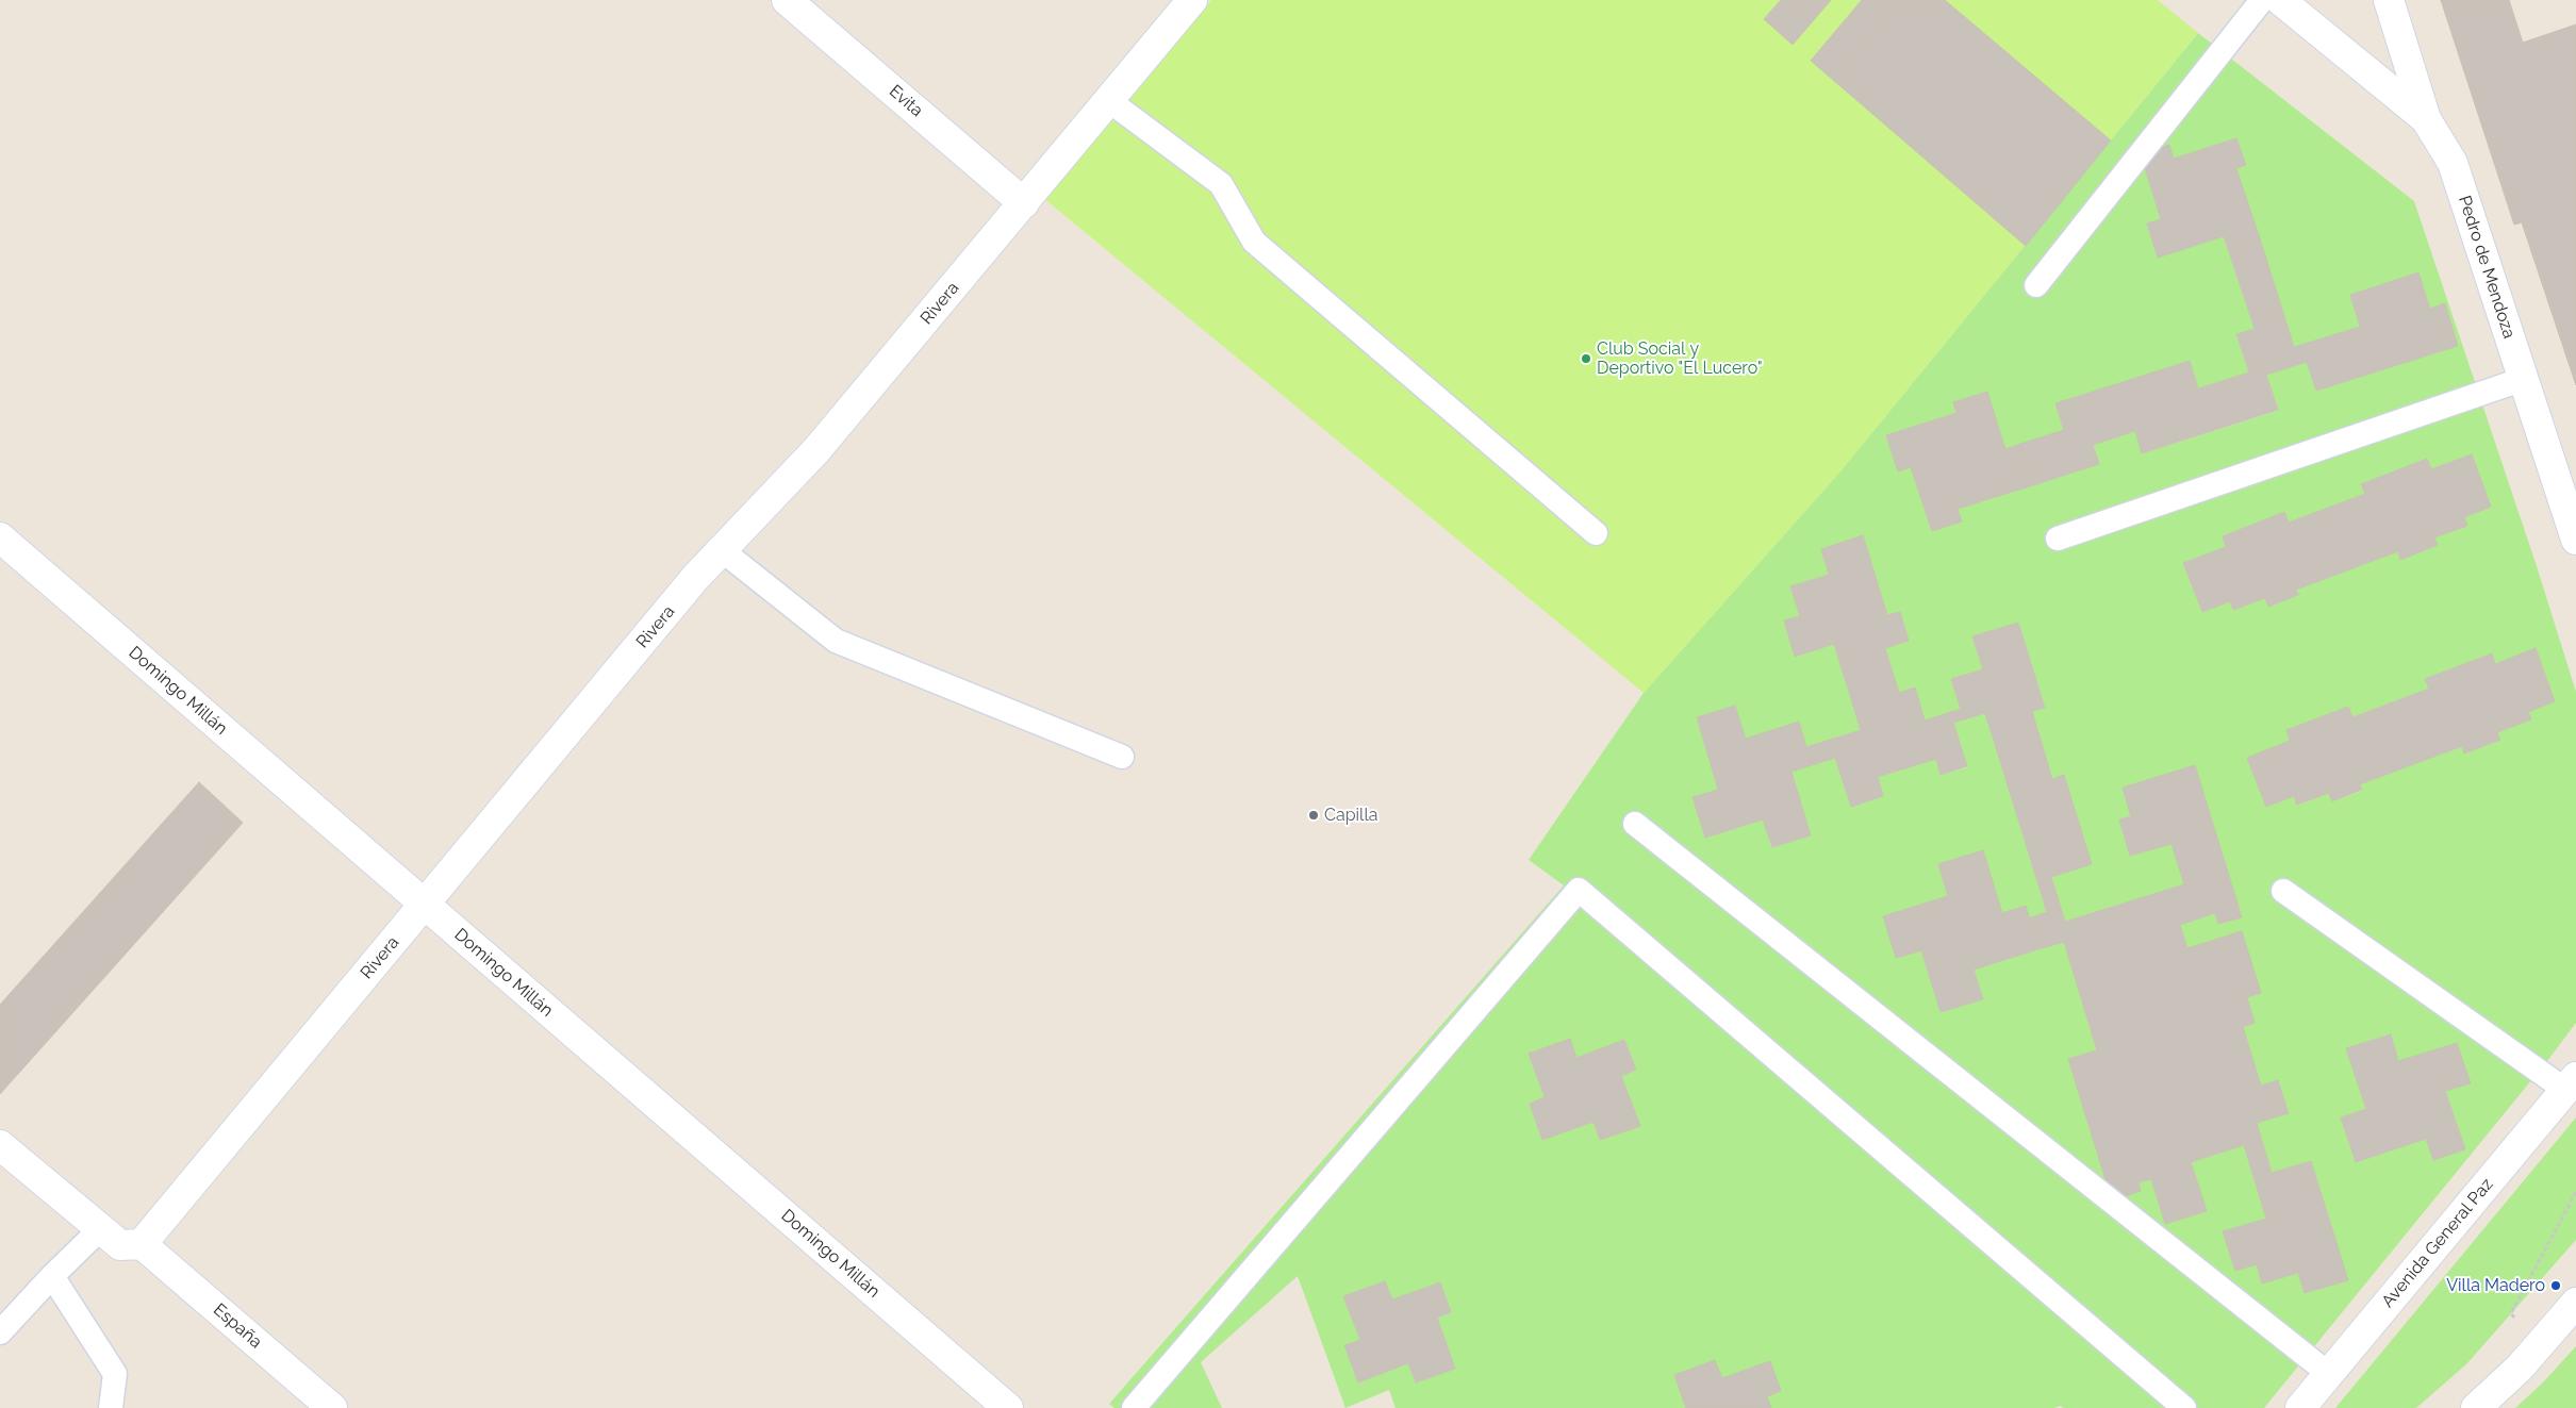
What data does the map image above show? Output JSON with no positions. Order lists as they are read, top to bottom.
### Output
{
  "streets": {
    "street": [
      "Evita",
      "Pedro de Mendoza",
      "Rivera",
      "Domingo Millán",
      "Avenida General Paz",
      "España"
    ]
  },
  "crossings": [
    ["Evita", "Rivera"],
    ["Rivera", "Domingo Millán"],
    ["Rivera", "España"]
  ],
  "places": ["Club Social y Deportivo \"El Lucero\"", "Capilla", "Villa Madero"]
}
